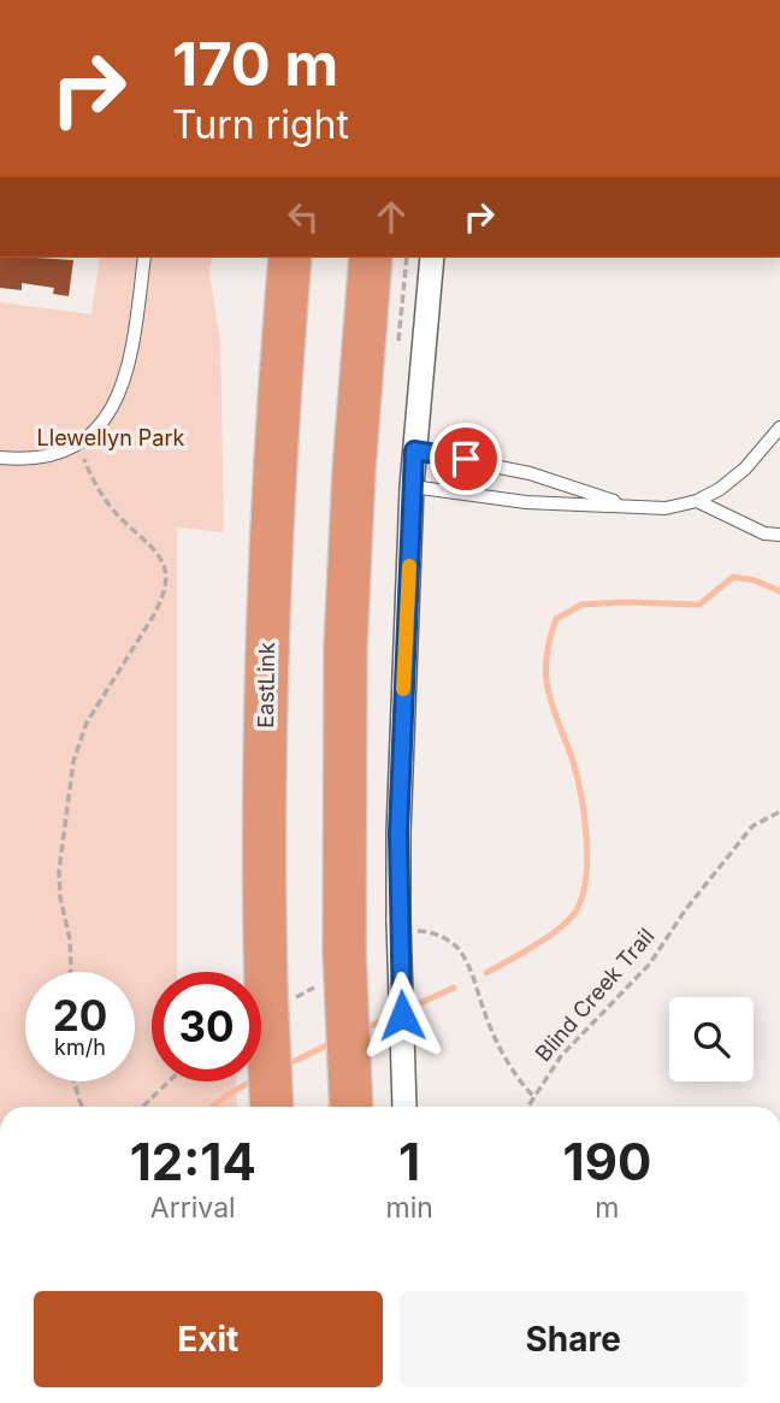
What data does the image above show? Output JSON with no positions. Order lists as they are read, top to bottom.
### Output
{
  "streets": {
    "highway": ["EastLink"],
    "path": ["Blind Creek Trail"]
  },
  "parks": ["Llewellyn Park"],
  "page": {
    "turn": ["170 m", "Turn right"],
    "speed": "20 km/h",
    "limit": "30",
    "eta": [
      "12:14",
      "Arrival",
      "1",
      "min",
      "190",
      "m"
    ],
    "buttons": ["Exit", "Share"]
  }
}
